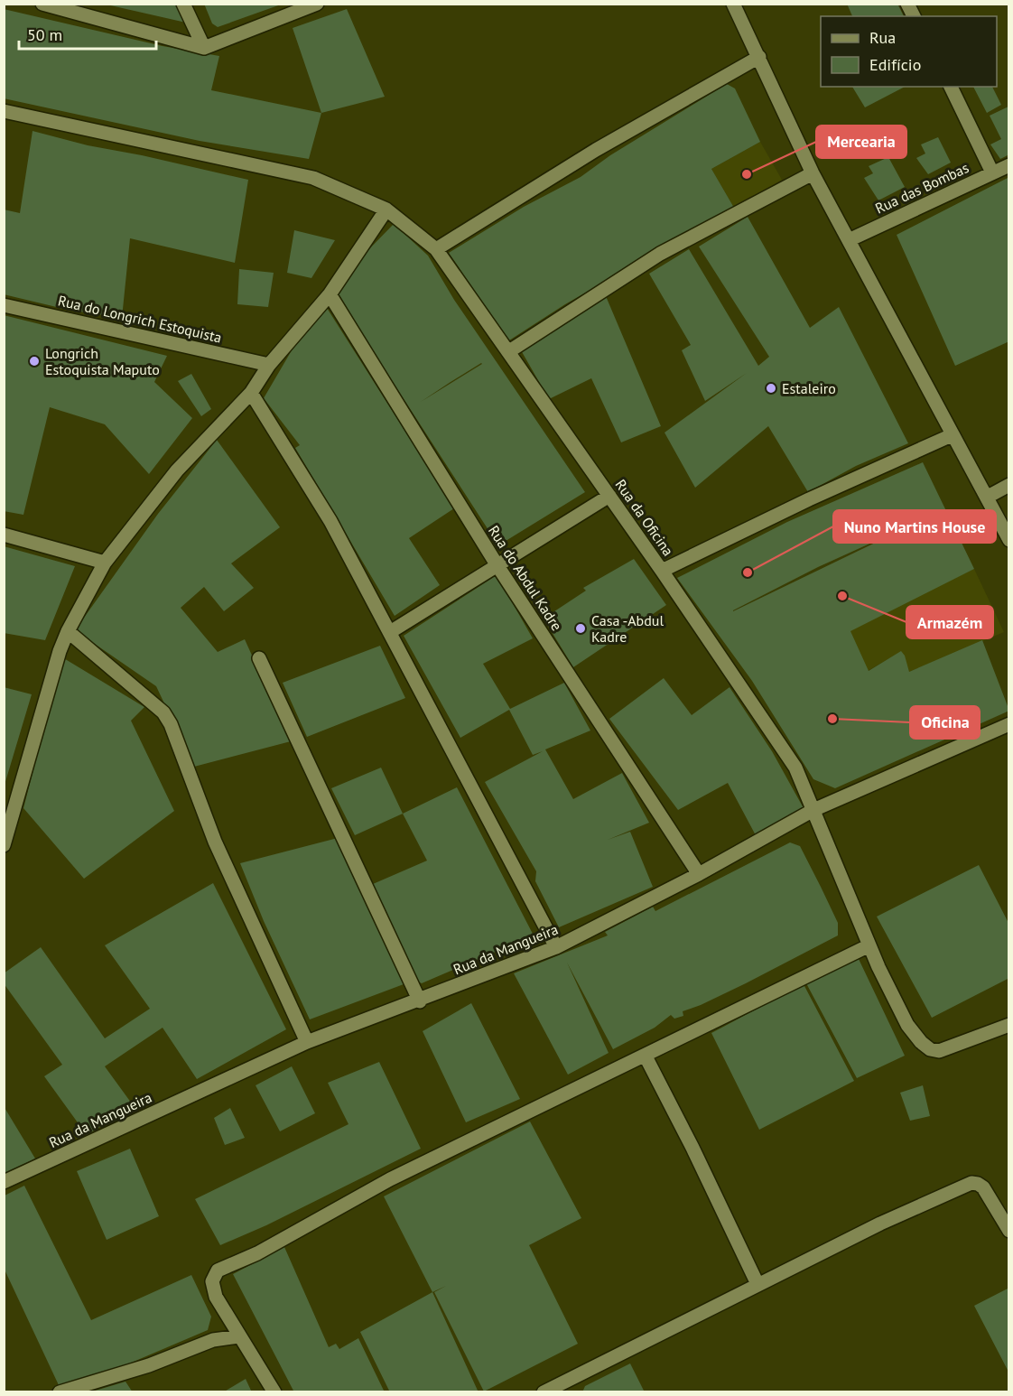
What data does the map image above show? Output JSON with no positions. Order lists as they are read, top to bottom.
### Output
{
  "streets": {
    "street": [
      "Rua das Bombas",
      "Rua do Longrich Estoquista",
      "Rua da Oficina",
      "Rua do Abdul Kadre",
      "Rua da Mangueira"
    ]
  },
  "crossings": [
    ["Rua da Oficina", "Rua da Mangueira"],
    ["Rua do Abdul Kadre", "Rua da Mangueira"]
  ],
  "places": [
    "Mercearia",
    "Longrich Estoquista Maputo",
    "Estaleiro",
    "Nuno Martins House",
    "Armazém",
    "Casa -Abdul Kadre",
    "Oficina"
  ],
  "legend": ["Rua", "Edifício"],
  "scale_bar": "50 m"
}
